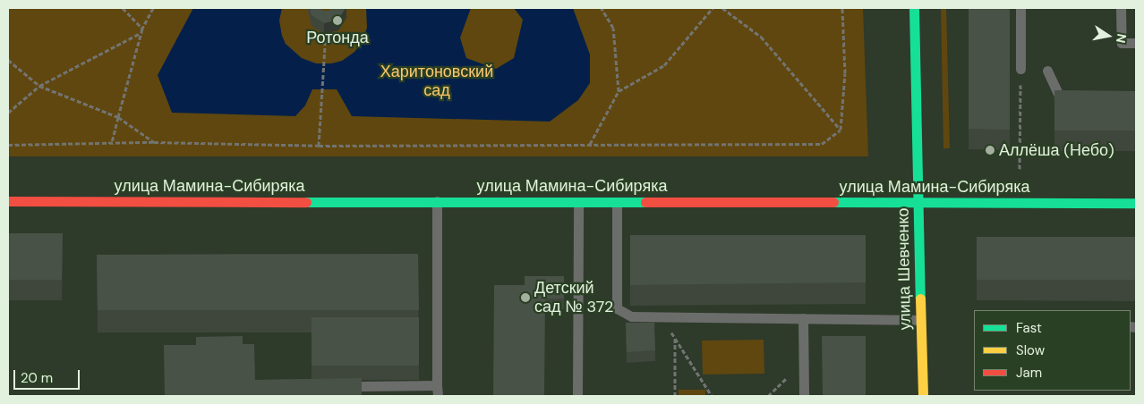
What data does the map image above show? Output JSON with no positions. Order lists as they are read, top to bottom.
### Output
{
  "streets": {
    "street": ["улица Мамина-Сибиряка", "улица Шевченко"]
  },
  "crossings": [
    ["улица Мамина-Сибиряка", "улица Шевченко"]
  ],
  "parks": ["Харитоновский сад"],
  "places": ["Ротонда", "Аллёша (Небо)", "Детский сад № 372"],
  "legend": ["Fast", "Slow", "Jam"],
  "scale_bar": "20 m",
  "north": "right"
}
